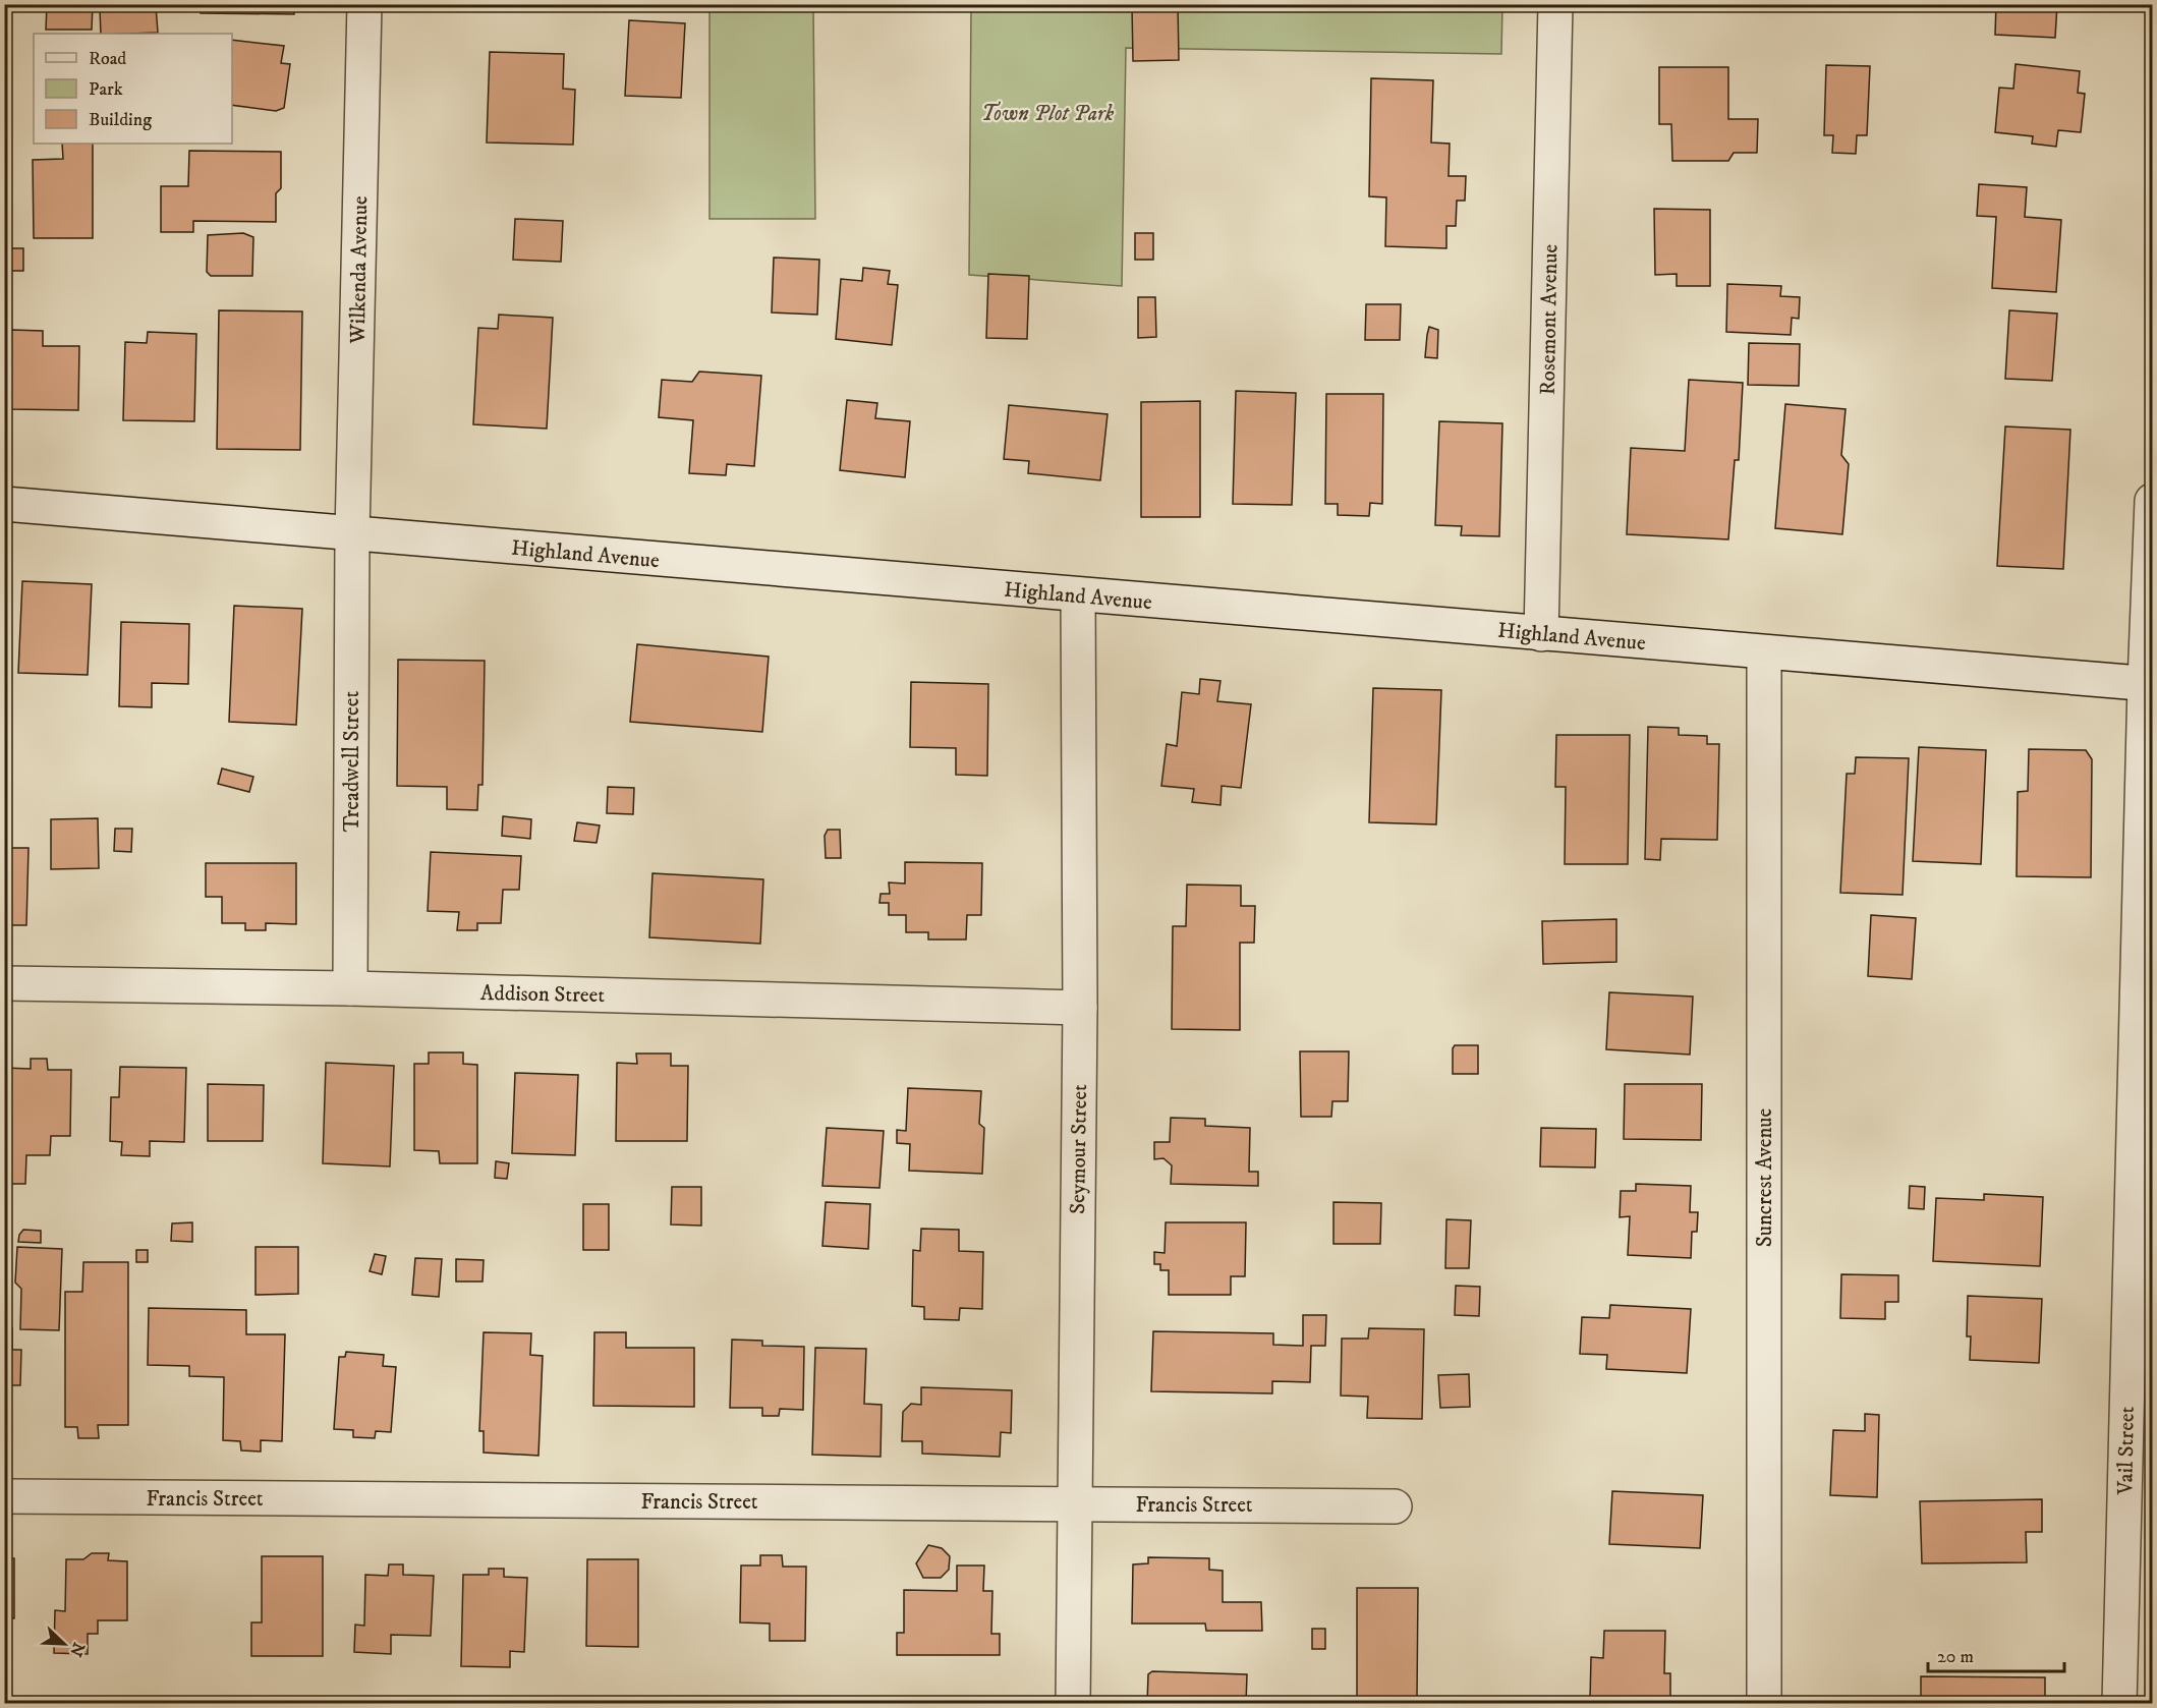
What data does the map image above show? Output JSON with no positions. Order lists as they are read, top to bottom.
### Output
{
  "streets": {
    "street": [
      "Wilkenda Avenue",
      "Rosemont Avenue",
      "Highland Avenue",
      "Treadwell Street",
      "Addison Street",
      "Seymour Street",
      "Suncrest Avenue",
      "Vail Street",
      "Francis Street"
    ]
  },
  "crossings": [
    ["Wilkenda Avenue", "Highland Avenue"],
    ["Wilkenda Avenue", "Treadwell Street"],
    ["Rosemont Avenue", "Highland Avenue"],
    ["Highland Avenue", "Treadwell Street"],
    ["Highland Avenue", "Seymour Street"],
    ["Highland Avenue", "Suncrest Avenue"],
    ["Highland Avenue", "Vail Street"],
    ["Treadwell Street", "Addison Street"],
    ["Addison Street", "Seymour Street"],
    ["Seymour Street", "Francis Street"]
  ],
  "parks": ["Town Plot Park"],
  "legend": ["Road", "Park", "Building"],
  "scale_bar": "20 m",
  "north": "bottom right"
}
